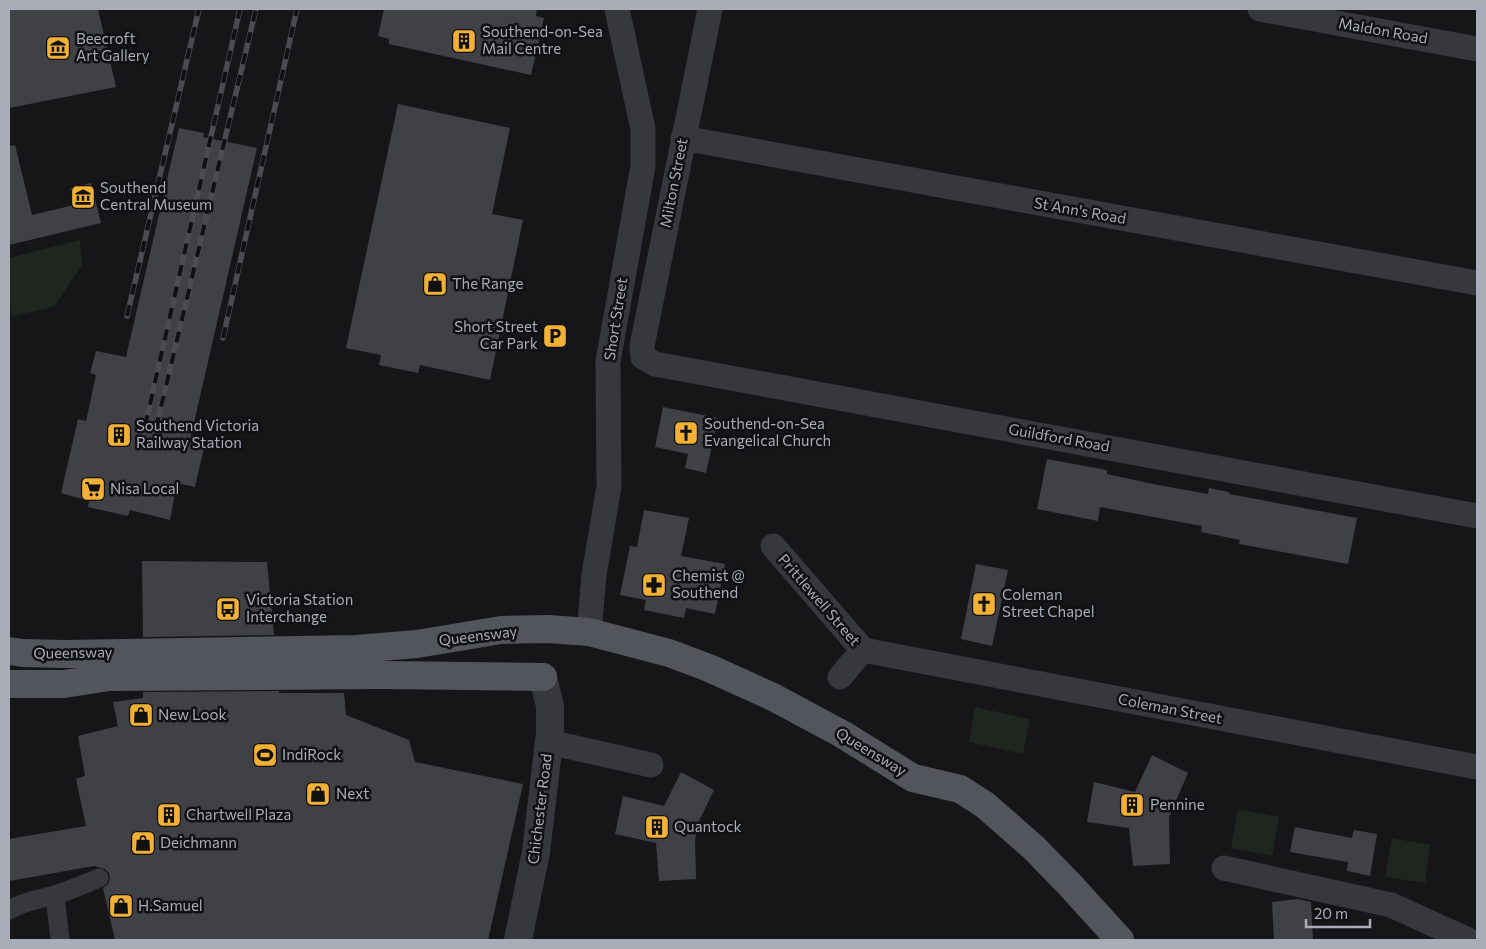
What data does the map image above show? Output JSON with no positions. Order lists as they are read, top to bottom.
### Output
{
  "streets": {
    "main road": ["Queensway"],
    "street": [
      "Maldon Road",
      "Milton Street",
      "St Ann's Road",
      "Short Street",
      "Guildford Road",
      "Prittlewell Street",
      "Coleman Street",
      "Chichester Road"
    ]
  },
  "crossings": [
    ["Milton Street", "St Ann's Road"],
    ["Milton Street", "Guildford Road"],
    ["Short Street", "Queensway"],
    ["Prittlewell Street", "Coleman Street"],
    ["Queensway", "Chichester Road"]
  ],
  "places": {
    "building": [
      "Southend-on-Sea Mail Centre",
      "Southend Victoria Railway Station",
      "Pennine",
      "Chartwell Plaza",
      "Quantock"
    ],
    "museum": ["Beecroft Art Gallery", "Southend Central Museum"],
    "shop": [
      "The Range",
      "New Look",
      "Next",
      "Deichmann",
      "H.Samuel"
    ],
    "parking": ["Short Street Car Park"],
    "church": ["Southend-on-Sea Evangelical Church", "Coleman Street Chapel"],
    "supermarket": ["Nisa Local"],
    "pharmacy": ["Chemist @ Southend"],
    "bus stop": ["Victoria Station Interchange"],
    "sports": ["IndiRock"]
  },
  "scale_bar": "20 m"
}
